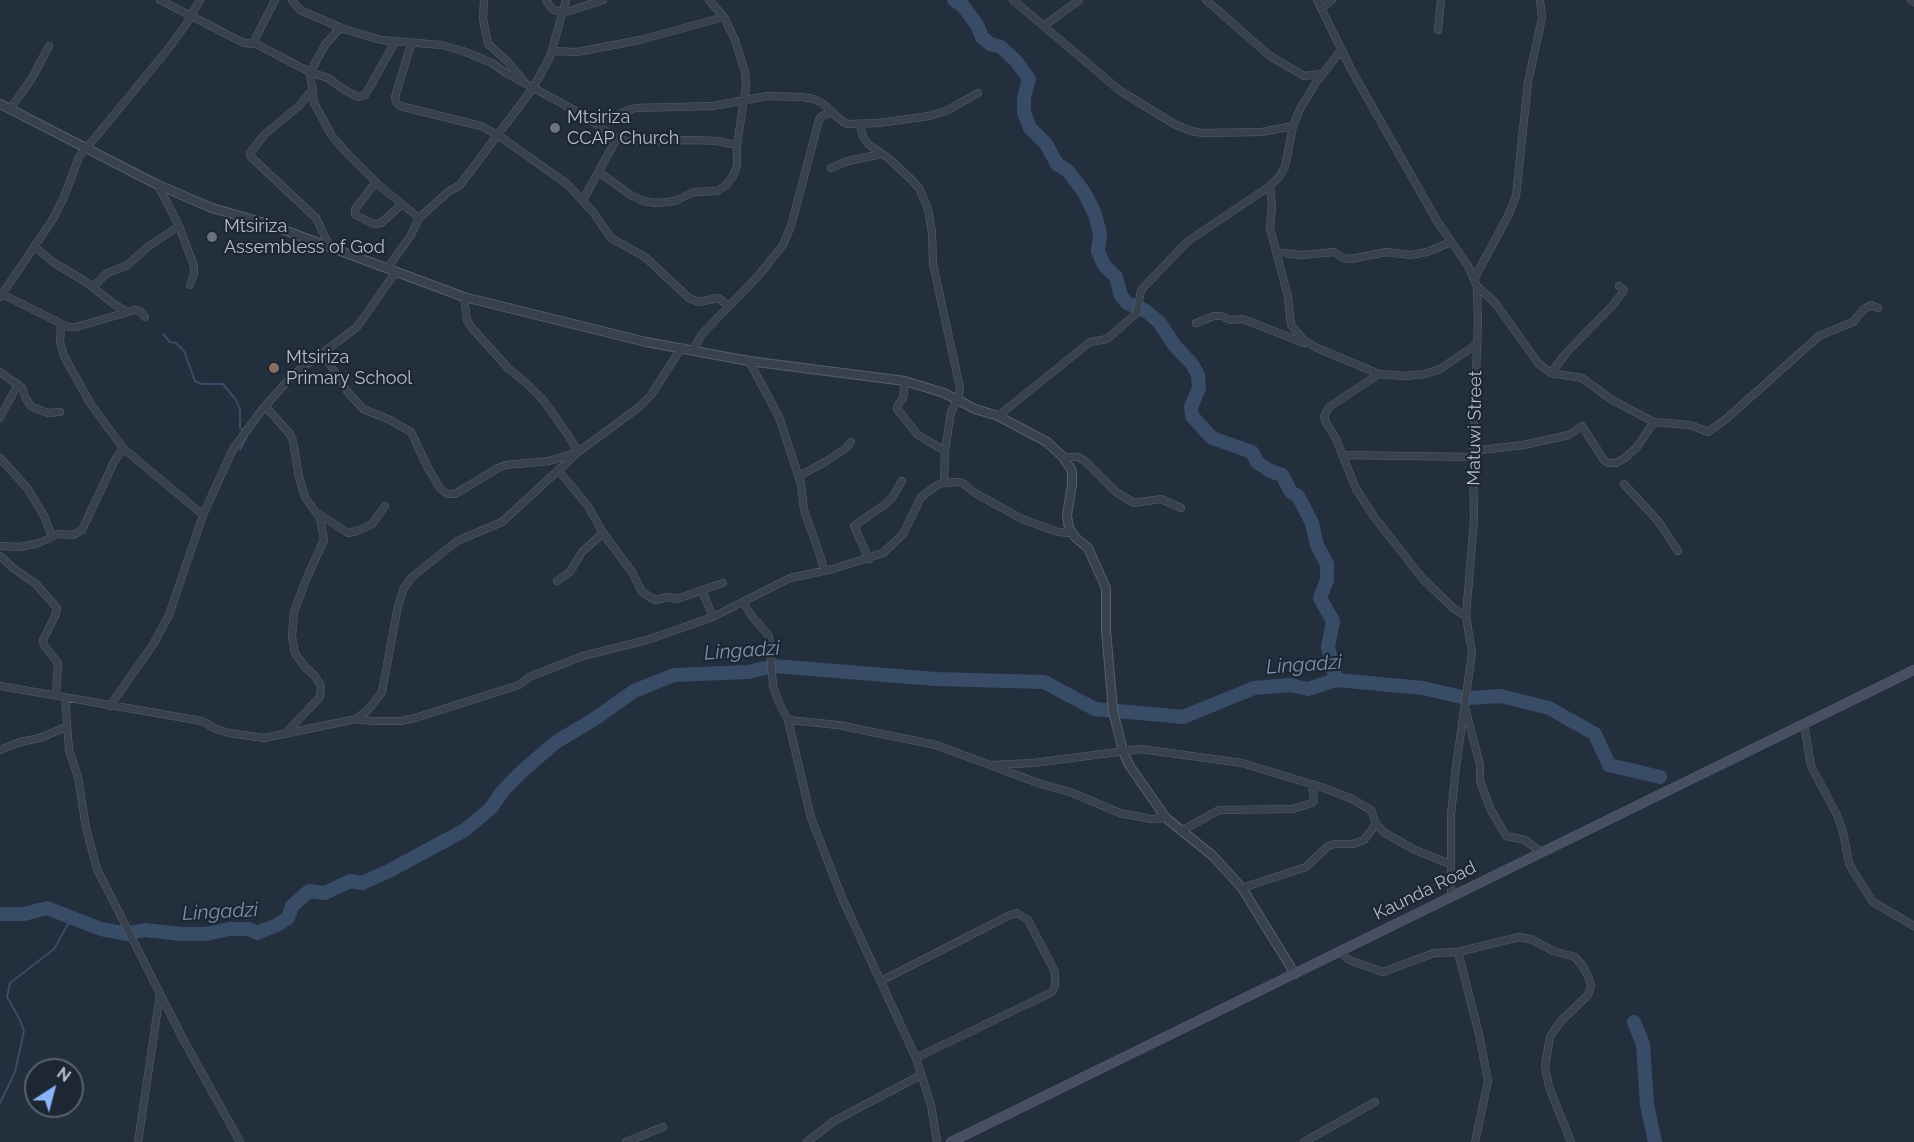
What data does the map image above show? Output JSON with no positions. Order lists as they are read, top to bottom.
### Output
{
  "streets": {
    "main road": ["Kaunda Road"],
    "street": ["Matuwi Street"]
  },
  "crossings": [
    ["Matuwi Street", "Kaunda Road"]
  ],
  "water": ["Lingadzi"],
  "places": ["Mtsiriza CCAP Church", "Mtsiriza Assembless of God", "Mtsiriza Primary School"],
  "north": "top right"
}
